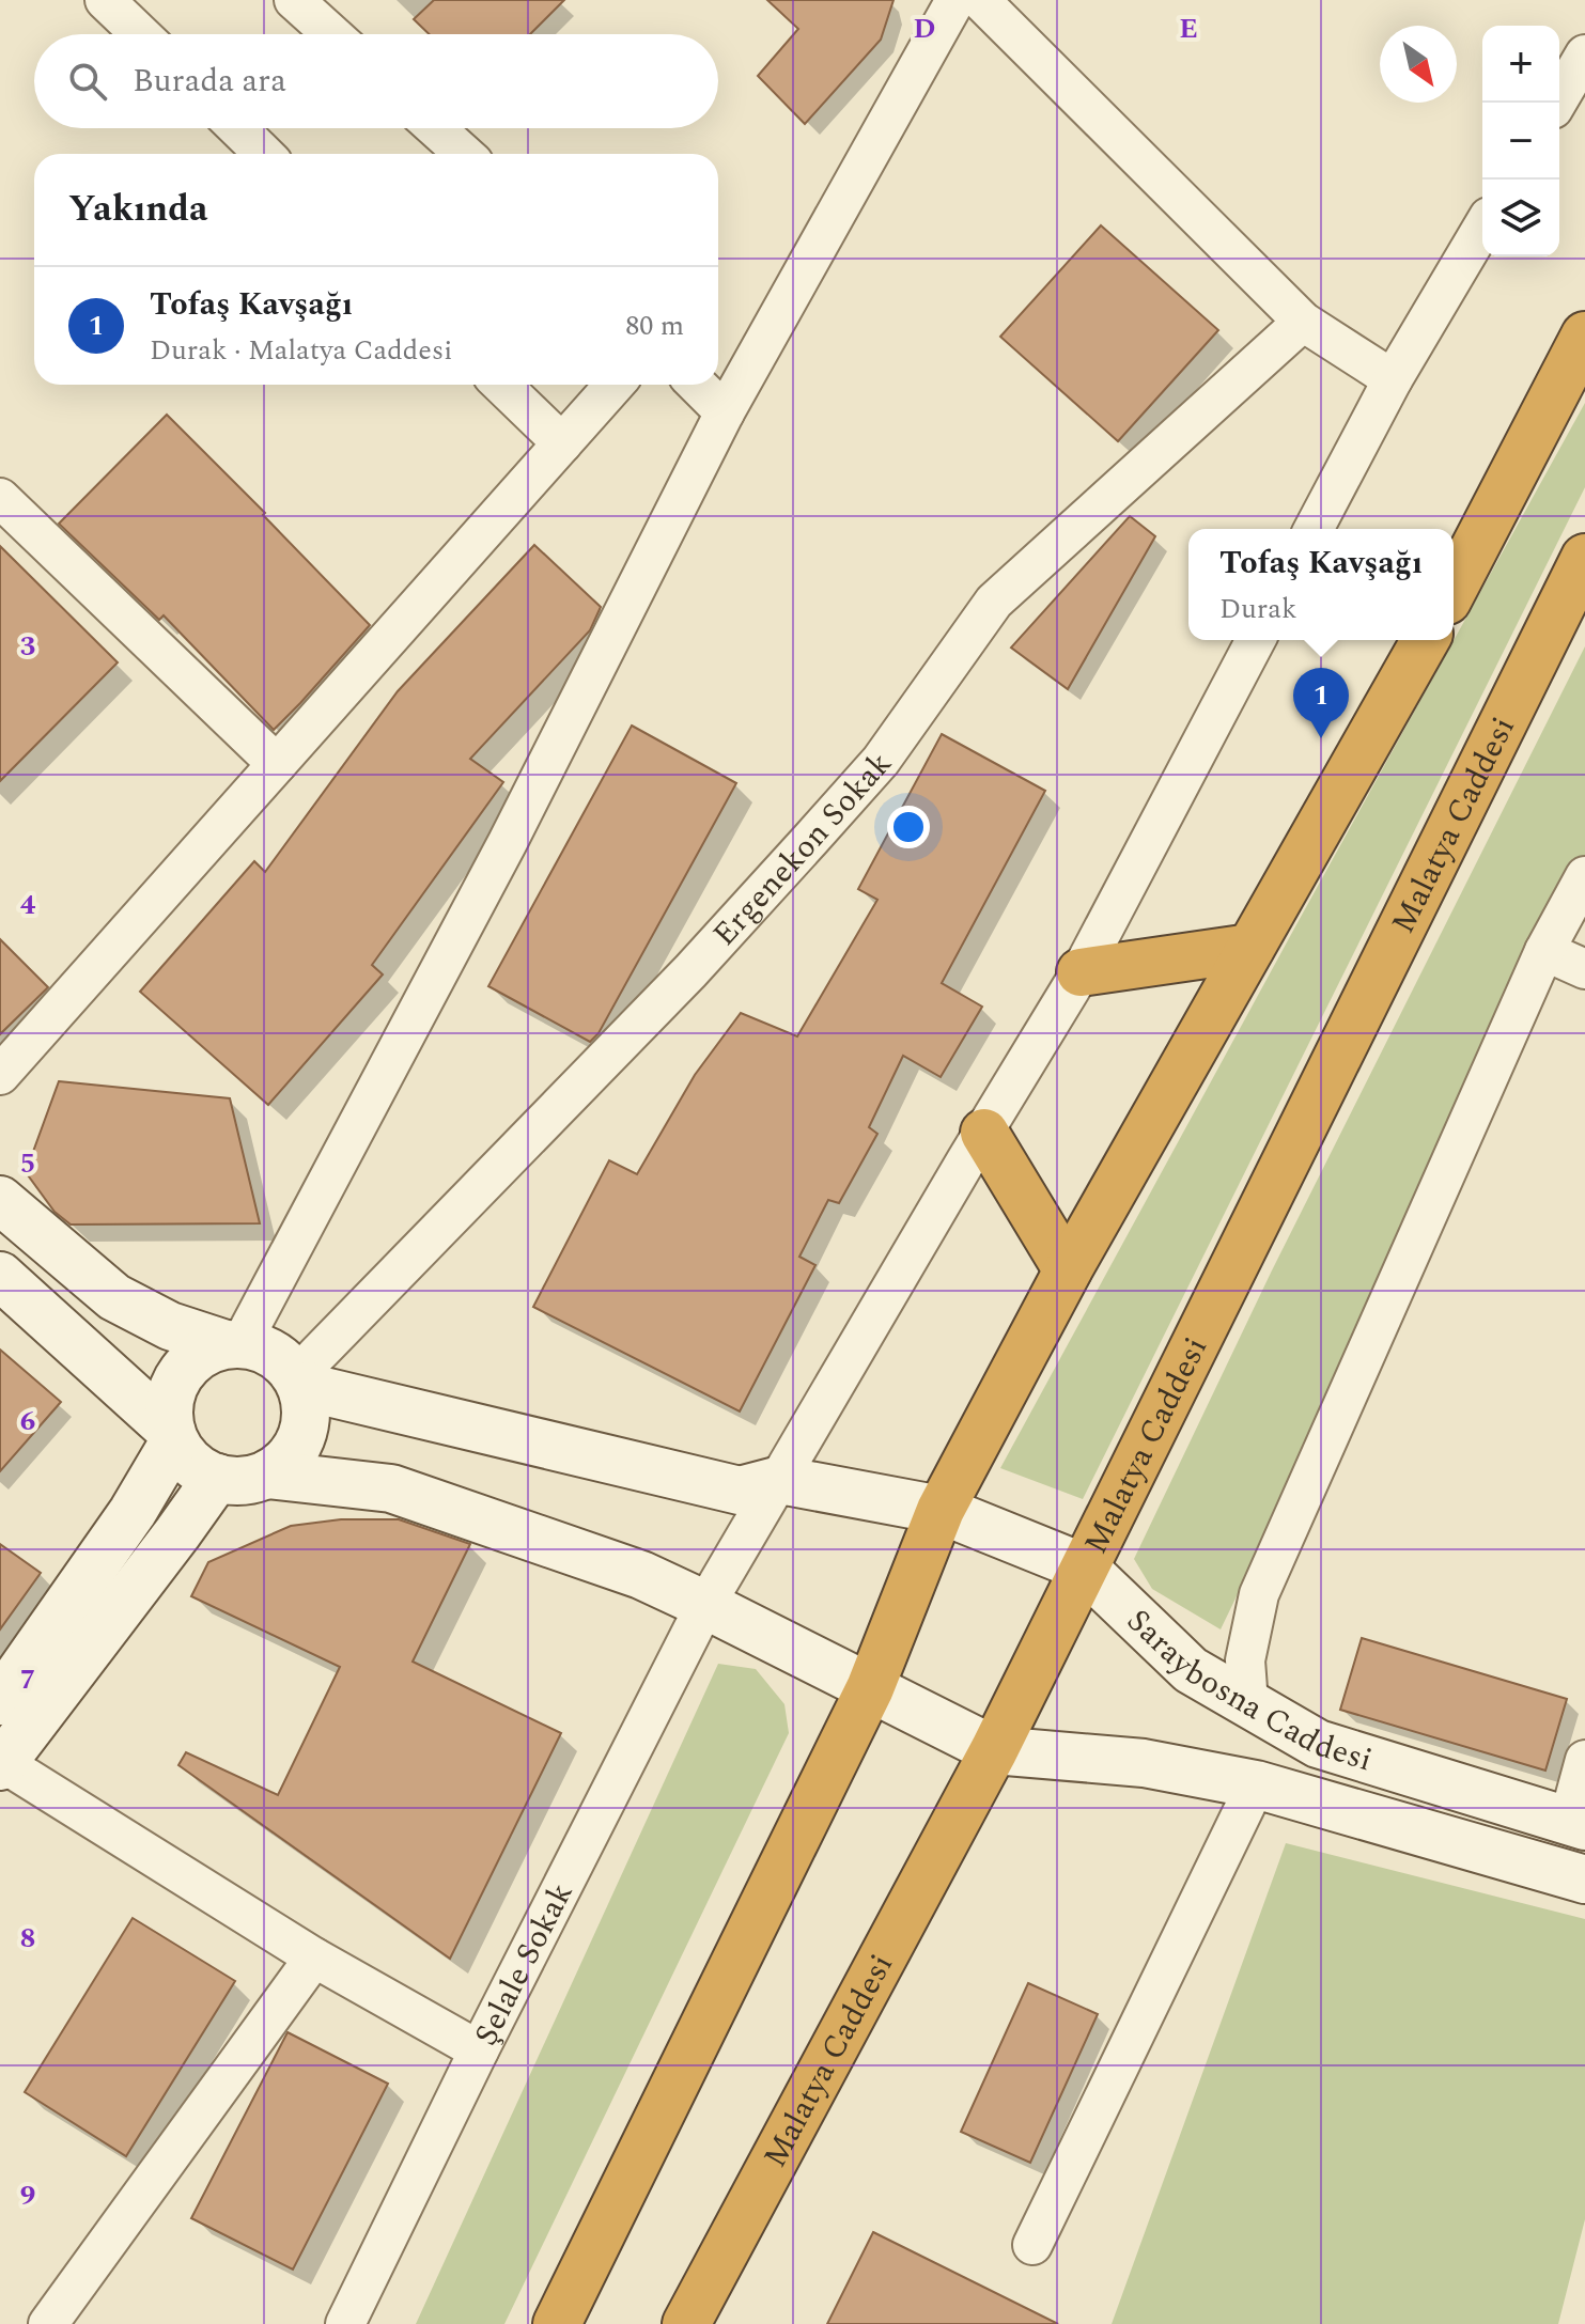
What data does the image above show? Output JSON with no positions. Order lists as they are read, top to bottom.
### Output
{
  "streets": {
    "highway": ["Malatya Caddesi"],
    "street": ["Ergenekon Sokak", "Saraybosna Caddesi", "Şelale Sokak"]
  },
  "crossings": [
    ["Malatya Caddesi", "Saraybosna Caddesi"],
    ["Saraybosna Caddesi", "Şelale Sokak"]
  ],
  "north": "bottom right",
  "page": {
    "map_buttons": ["+", "−"],
    "search": "Burada ara",
    "heading": "Yakında",
    "list": [
      {
        "mark": "1",
        "name": "Tofaş Kavşağı",
        "note": "Durak · Malatya Caddesi",
        "value": "80 m"
      }
    ],
    "popup": ["Tofaş Kavşağı", "Durak"],
    "pins": "1"
  },
  "grid": {
    "columns": ["D", "E"],
    "rows": [
      "3",
      "4",
      "5",
      "6",
      "7",
      "8",
      "9"
    ]
  }
}
